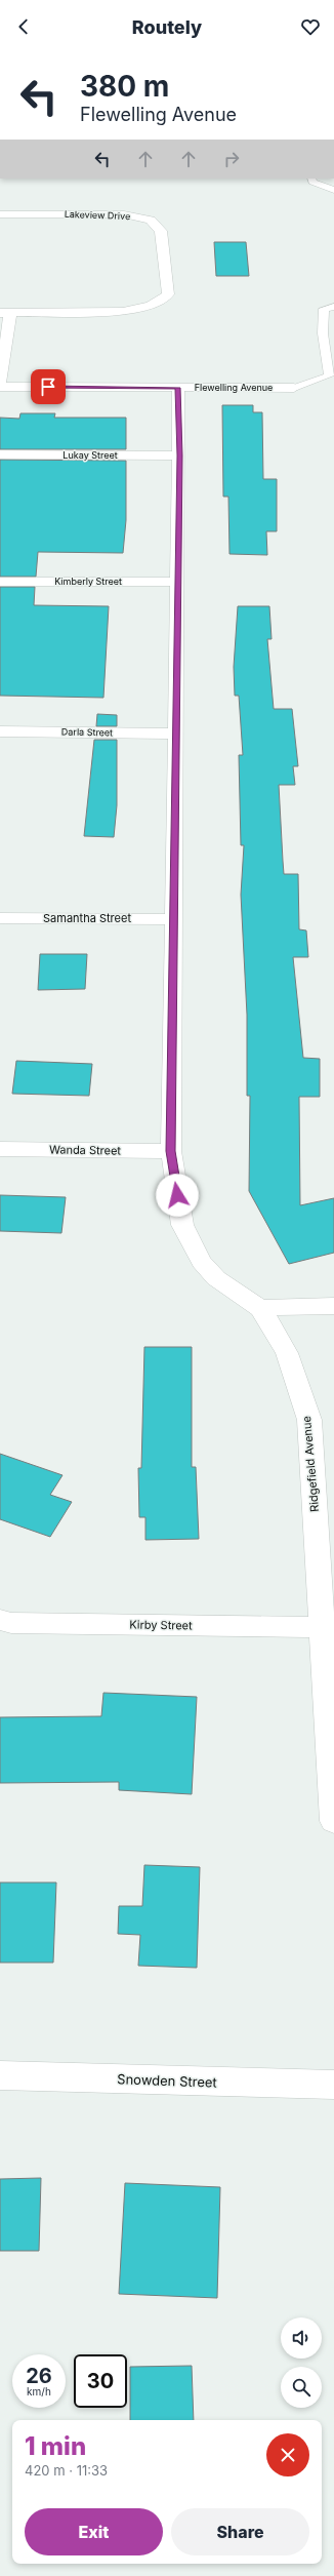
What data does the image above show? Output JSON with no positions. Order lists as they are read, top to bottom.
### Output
{
  "streets": {
    "street": [
      "Lakeview Drive",
      "Flewelling Avenue",
      "Lukay Street",
      "Kimberly Street",
      "Darla Street",
      "Samantha Street",
      "Wanda Street",
      "Ridgefield Avenue",
      "Kirby Street",
      "Snowden Street"
    ]
  },
  "crossings": [
    ["Lakeview Drive", "Flewelling Avenue"],
    ["Flewelling Avenue", "Ridgefield Avenue"],
    ["Lukay Street", "Ridgefield Avenue"],
    ["Kimberly Street", "Ridgefield Avenue"],
    ["Darla Street", "Ridgefield Avenue"],
    ["Samantha Street", "Ridgefield Avenue"],
    ["Wanda Street", "Ridgefield Avenue"],
    ["Ridgefield Avenue", "Kirby Street"]
  ],
  "page": {
    "header": "Routely",
    "turn": ["380 m", "Flewelling Avenue"],
    "speed": "26 km/h",
    "limit": "30",
    "heading": ["1 min", "420 m · 11:33"],
    "buttons": ["Exit", "Share"]
  }
}
